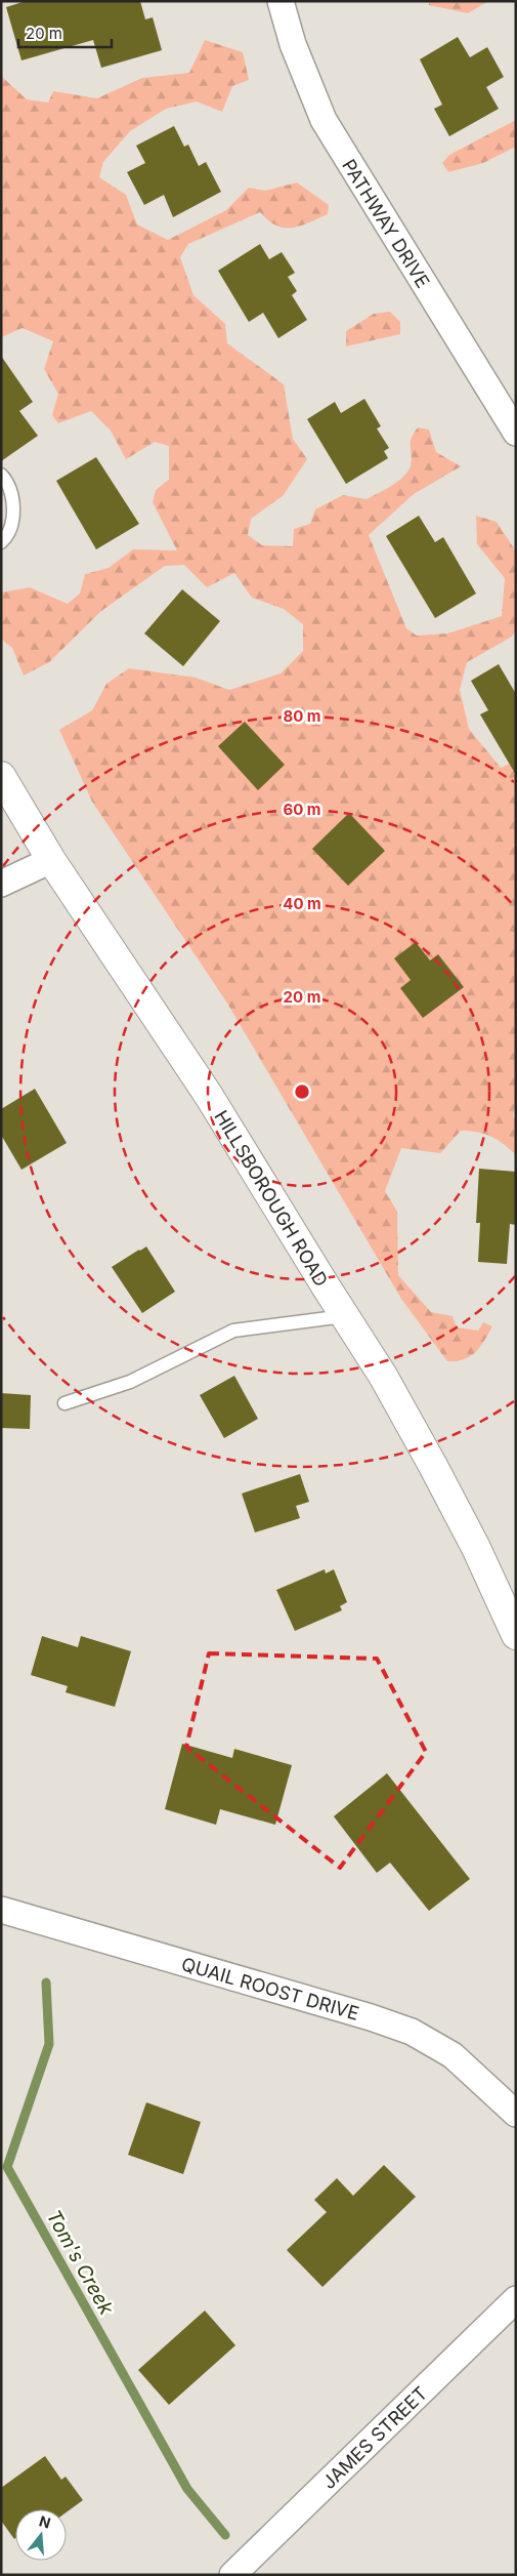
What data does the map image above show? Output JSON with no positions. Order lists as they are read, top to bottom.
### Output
{
  "streets": {
    "main road": ["HILLSBOROUGH ROAD"],
    "street": ["PATHWAY DRIVE", "QUAIL ROOST DRIVE", "JAMES STREET"]
  },
  "water": ["Tom's Creek"],
  "scale_bar": "20 m",
  "north": "top",
  "rings": [
    "80 m",
    "60 m",
    "40 m",
    "20 m"
  ]
}
